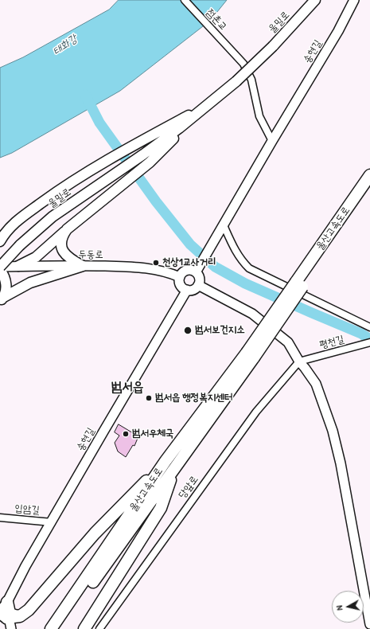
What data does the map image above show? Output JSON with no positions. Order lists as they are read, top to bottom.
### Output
{
  "streets": {
    "highway": ["울산고속도로"],
    "main road": ["울밀로"],
    "street": [
      "점촌교",
      "송현길",
      "두동로",
      "평천길",
      "당앞로",
      "입암길"
    ]
  },
  "crossings": [
    ["점촌교", "송현길"],
    ["울밀로", "두동로"],
    ["송현길", "두동로"],
    ["송현길", "입암길"],
    ["평천길", "당앞로"]
  ],
  "districts": ["범서읍"],
  "water": ["태화강"],
  "places": [
    "천상1교사거리",
    "범서보건지소",
    "범서읍 행정복지센터",
    "범서우체국"
  ],
  "north": "left"
}
